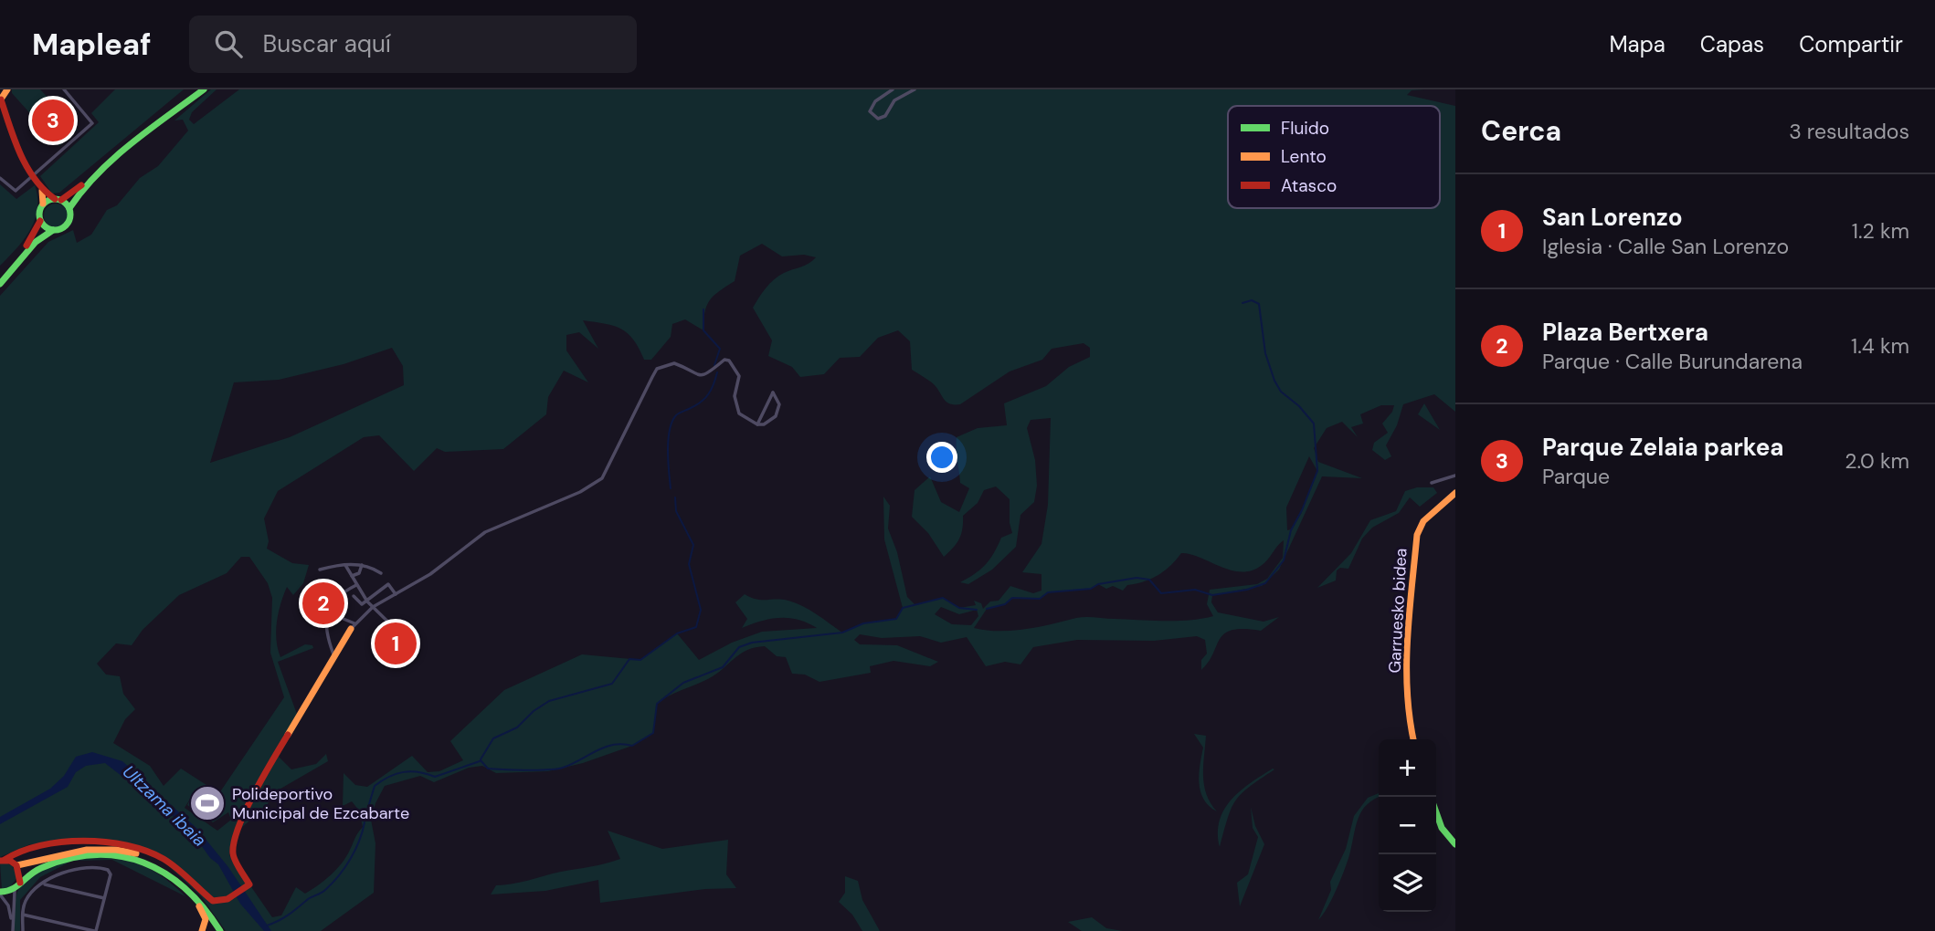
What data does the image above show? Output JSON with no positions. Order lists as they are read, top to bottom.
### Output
{
  "streets": {
    "main road": ["Garruesko bidea"]
  },
  "water": ["Ultzama ibaia"],
  "places": {
    "sports": ["Polideportivo Municipal de Ezcabarte"]
  },
  "legend": ["Fluido", "Lento", "Atasco"],
  "page": {
    "header": "Mapleaf",
    "search": "Buscar aquí",
    "nav": ["Mapa", "Capas", "Compartir"],
    "heading": ["Cerca", "3 resultados"],
    "pins": ["3", "2", "1"],
    "list": [
      {
        "mark": "1",
        "name": "San Lorenzo",
        "note": "Iglesia · Calle San Lorenzo",
        "value": "1.2 km"
      },
      {
        "mark": "2",
        "name": "Plaza Bertxera",
        "note": "Parque · Calle Burundarena",
        "value": "1.4 km"
      },
      {
        "mark": "3",
        "name": "Parque Zelaia parkea",
        "note": "Parque",
        "value": "2.0 km"
      }
    ],
    "map_buttons": ["+", "−"]
  }
}
